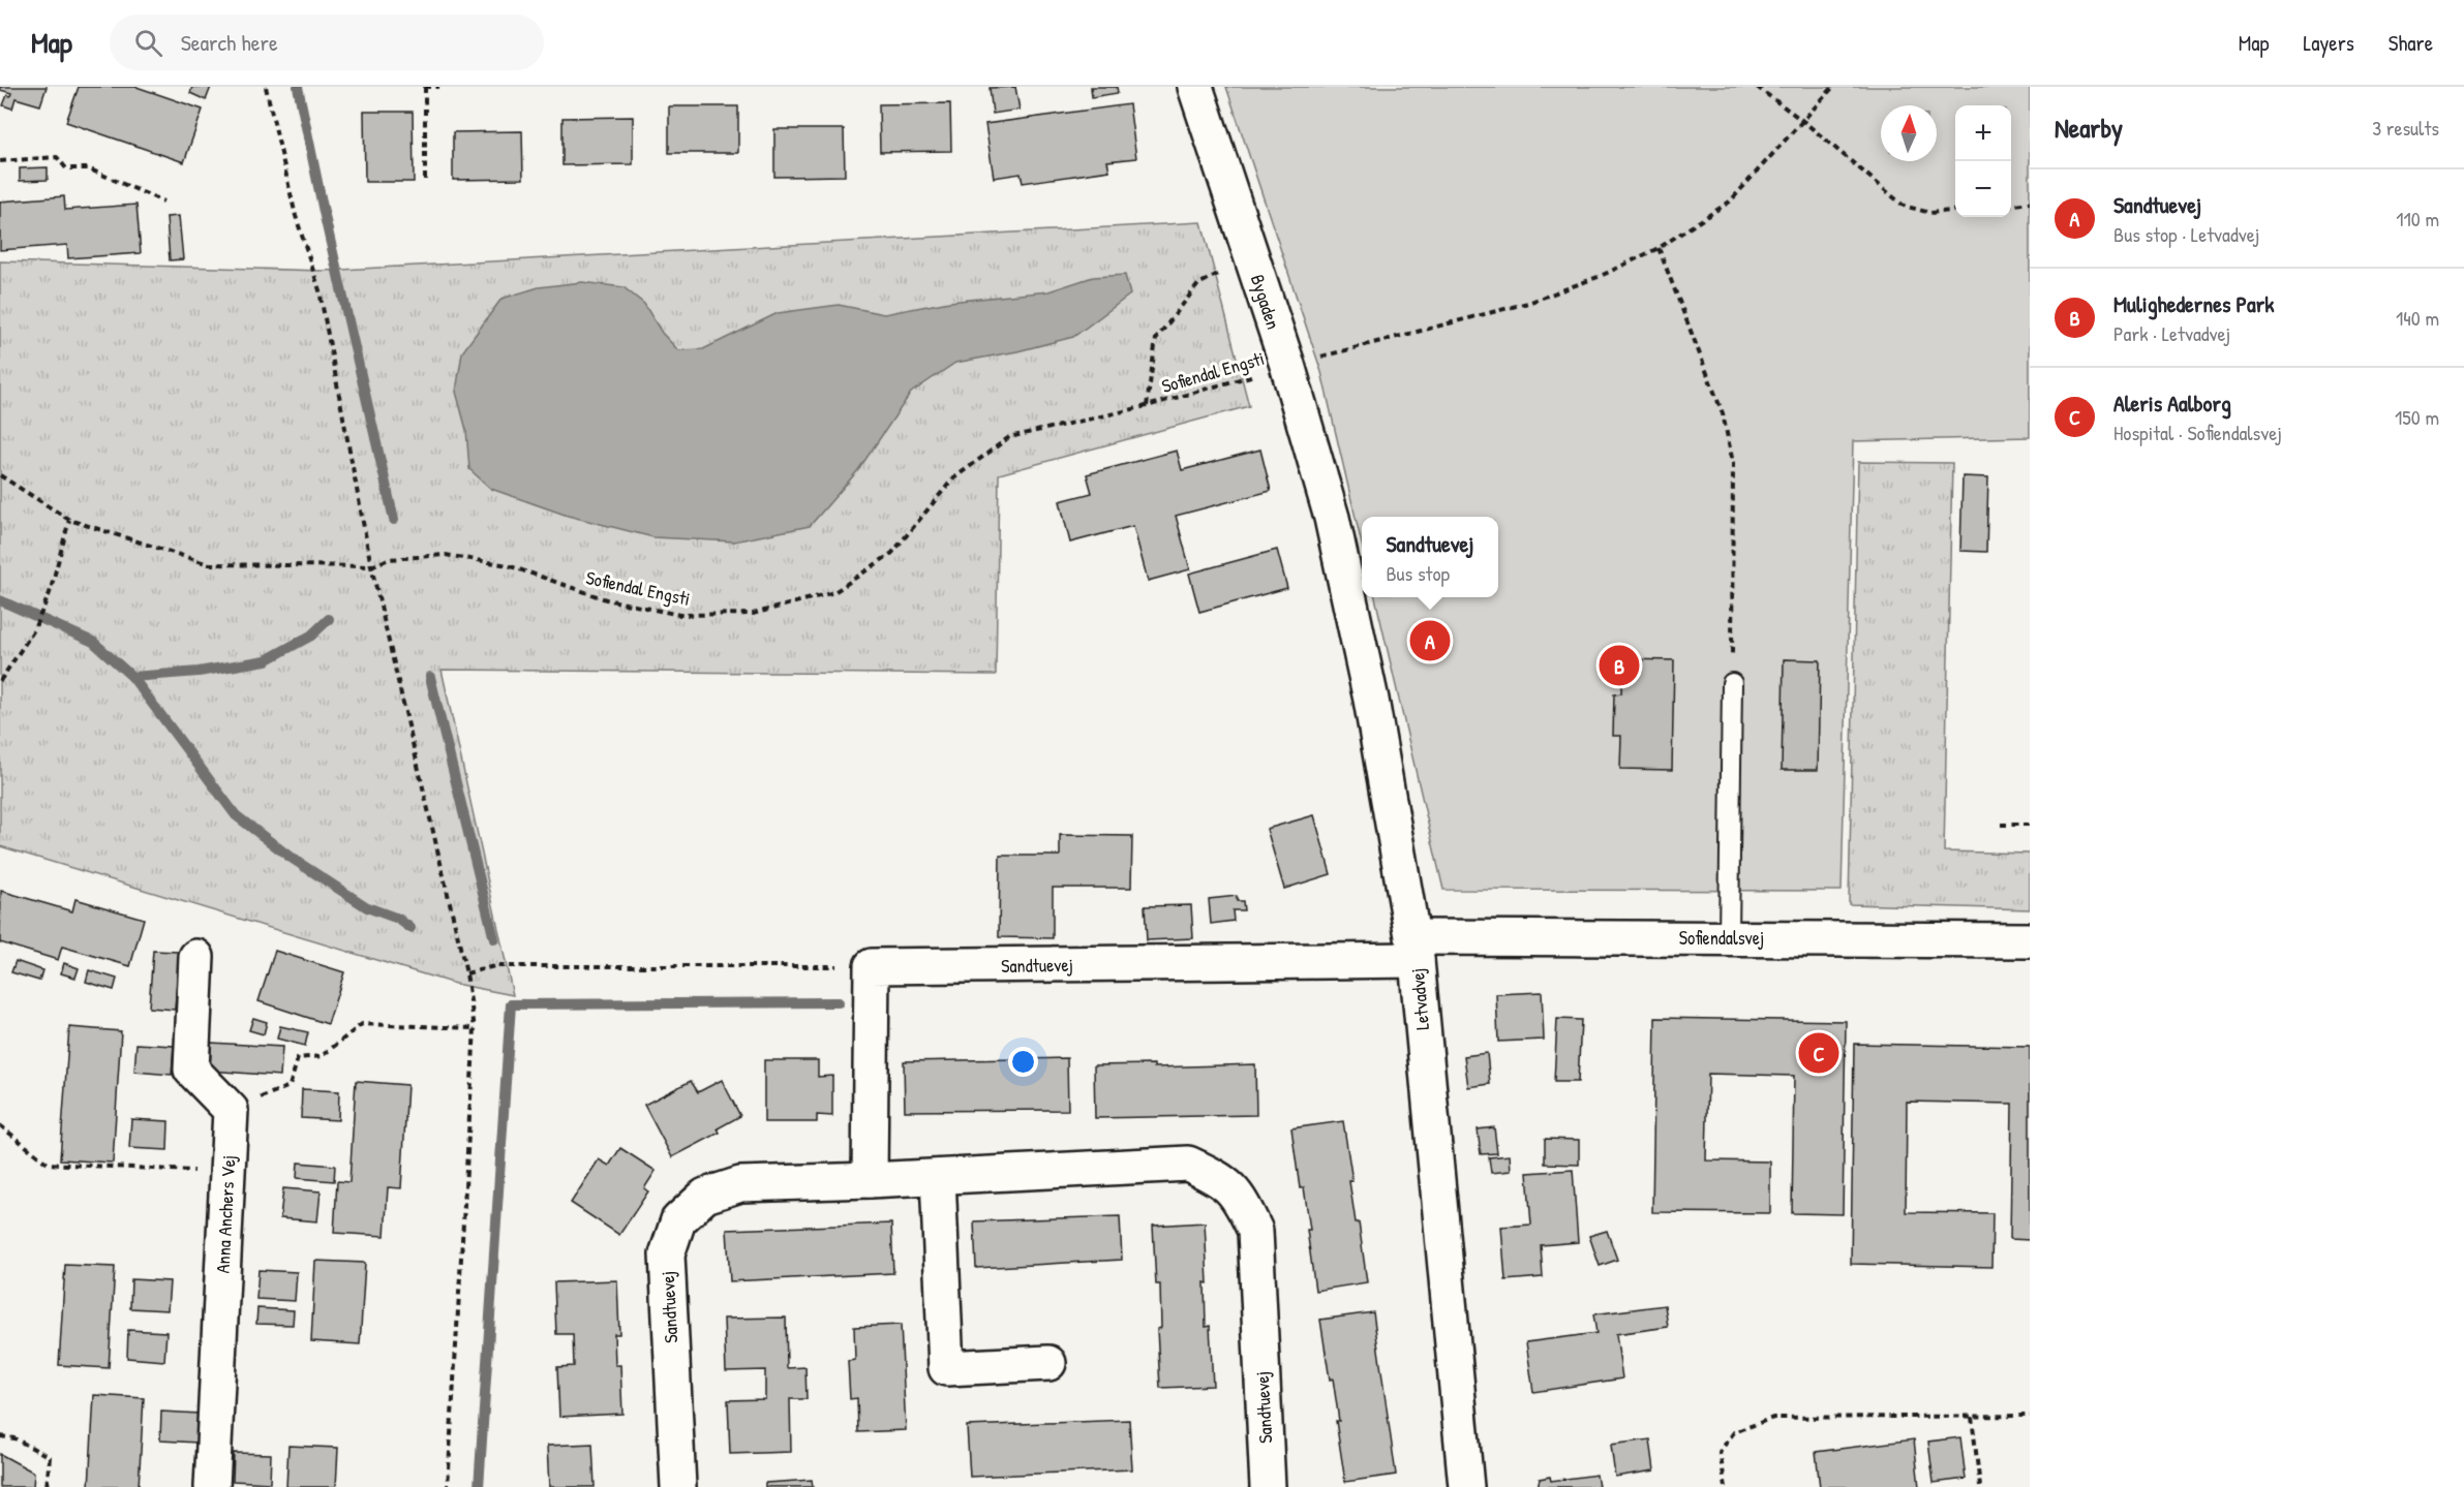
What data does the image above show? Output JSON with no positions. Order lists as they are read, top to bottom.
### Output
{
  "streets": {
    "street": [
      "Bygaden",
      "Sofiendalsvej",
      "Sandtuevej",
      "Letvadvej",
      "Anna Anchers Vej"
    ],
    "path": ["Sofiendal Engsti"]
  },
  "crossings": [
    ["Bygaden", "Sofiendal Engsti"],
    ["Bygaden", "Letvadvej"],
    ["Sofiendalsvej", "Sandtuevej"],
    ["Sofiendalsvej", "Letvadvej"],
    ["Sandtuevej", "Letvadvej"]
  ],
  "north": "top",
  "page": {
    "header": "Map",
    "search": "Search here",
    "nav": ["Map", "Layers", "Share"],
    "heading": ["Nearby", "3 results"],
    "map_buttons": ["+", "−"],
    "list": [
      {
        "mark": "A",
        "name": "Sandtuevej",
        "note": "Bus stop · Letvadvej",
        "value": "110 m"
      },
      {
        "mark": "B",
        "name": "Mulighedernes Park",
        "note": "Park · Letvadvej",
        "value": "140 m"
      },
      {
        "mark": "C",
        "name": "Aleris Aalborg",
        "note": "Hospital · Sofiendalsvej",
        "value": "150 m"
      }
    ],
    "popup": ["Sandtuevej", "Bus stop"],
    "pins": ["A", "B", "C"]
  }
}
